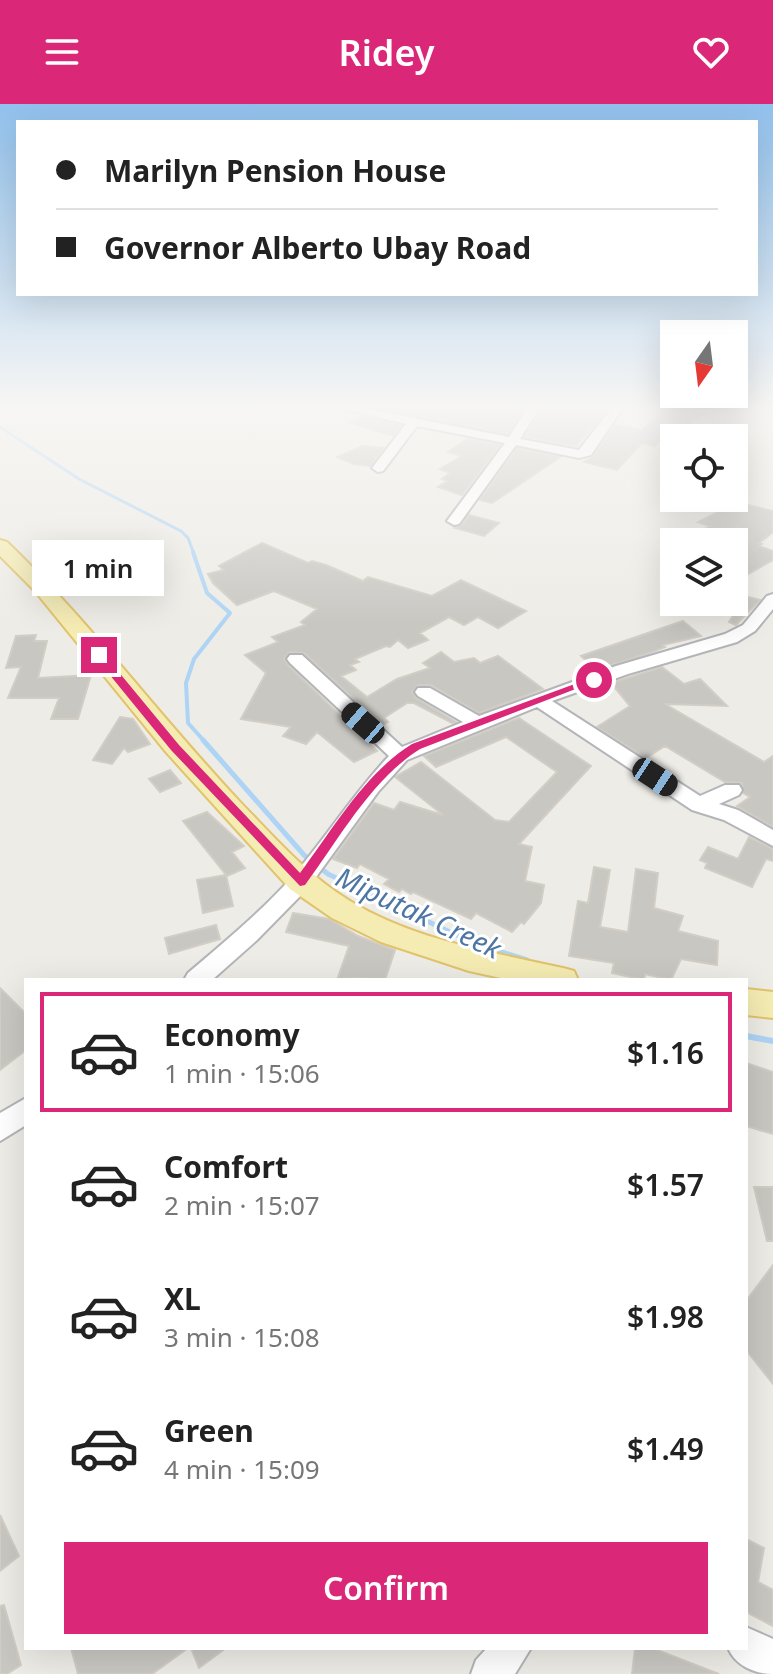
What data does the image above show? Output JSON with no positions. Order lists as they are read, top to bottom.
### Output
{
  "water": ["Miputak Creek"],
  "north": "bottom",
  "page": {
    "header": "Ridey",
    "banner": ["Marilyn Pension House", "Governor Alberto Ubay Road"],
    "bubble": "1 min",
    "list": [
      {
        "name": "Economy",
        "note": "1 min · 15:06",
        "value": "$1.16"
      },
      {
        "name": "Comfort",
        "note": "2 min · 15:07",
        "value": "$1.57"
      },
      {
        "name": "XL",
        "note": "3 min · 15:08",
        "value": "$1.98"
      },
      {
        "name": "Green",
        "note": "4 min · 15:09",
        "value": "$1.49"
      }
    ],
    "buttons": "Confirm"
  }
}
